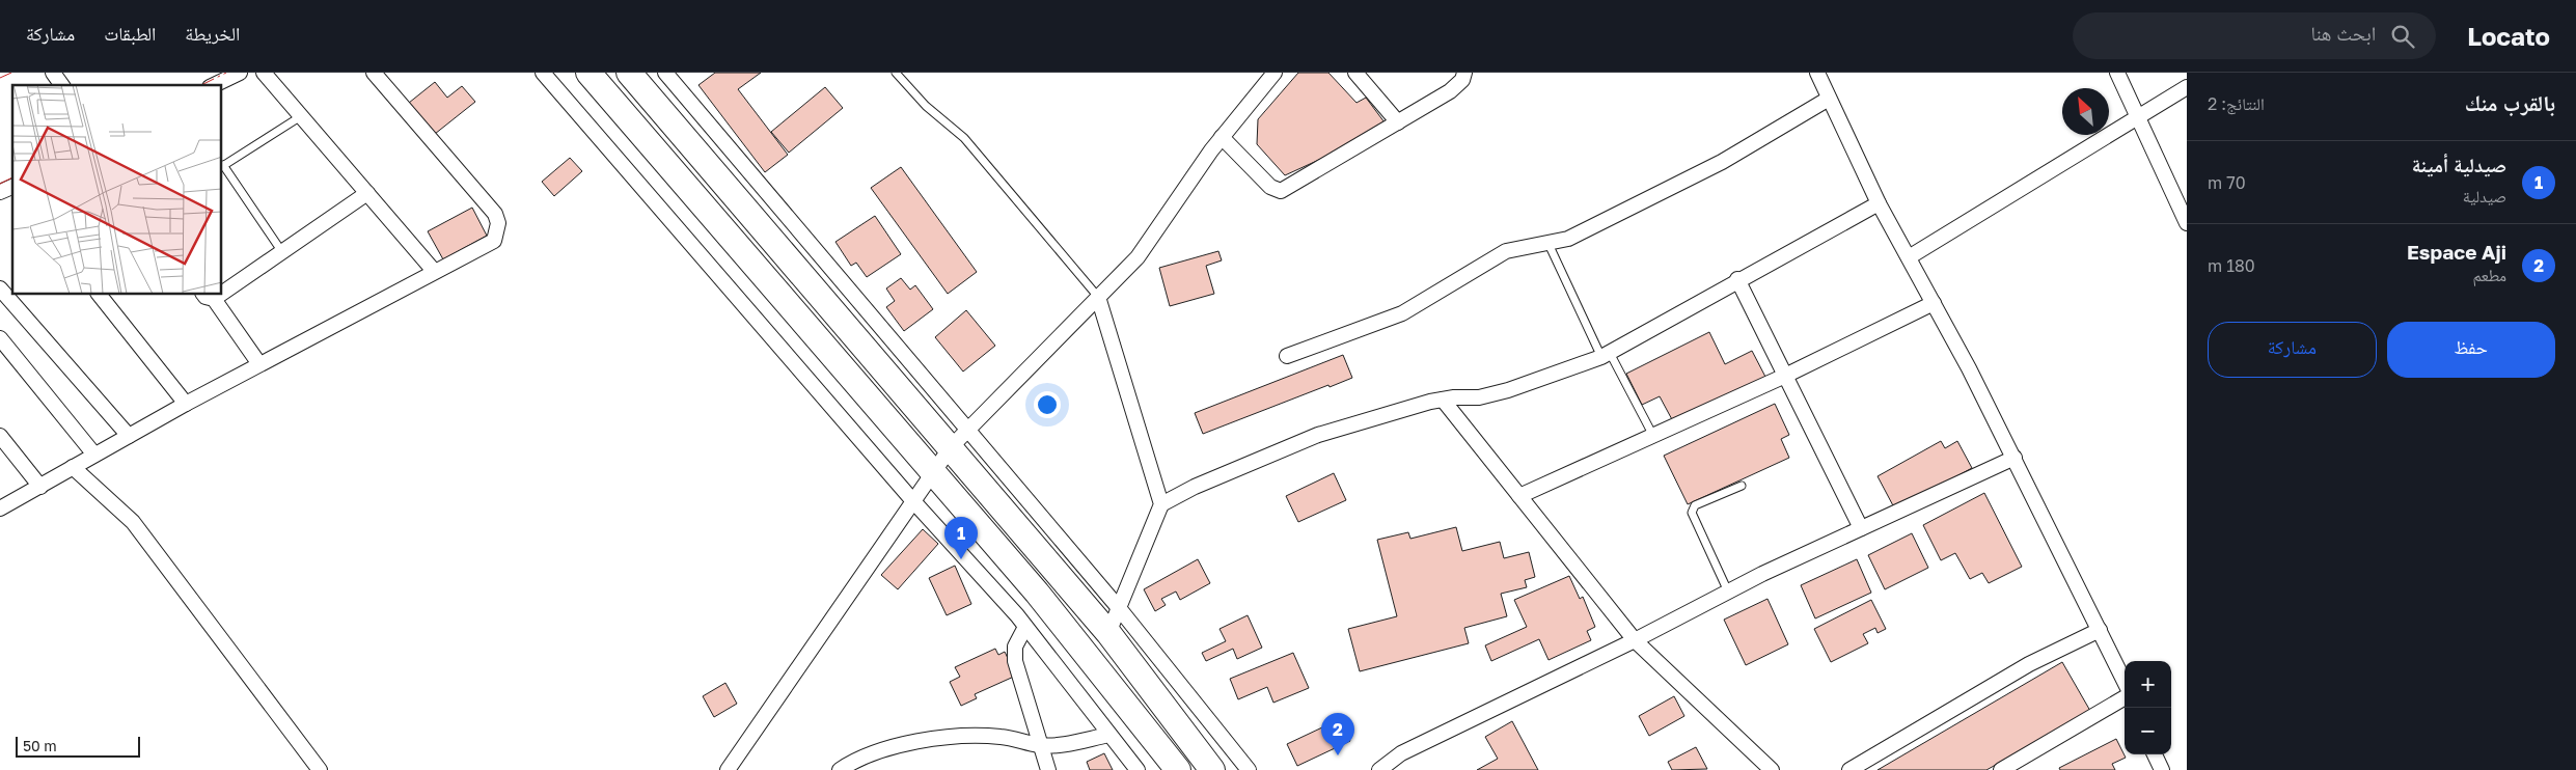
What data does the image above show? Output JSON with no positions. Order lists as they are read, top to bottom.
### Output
{
  "scale_bar": "50 m",
  "north": "top left",
  "page": {
    "header": "Locato",
    "search": "ابحث هنا",
    "nav": ["الخريطة", "الطبقات", "مشاركة"],
    "heading": ["بالقرب منك", "النتائج: 2"],
    "list": [
      {
        "mark": "1",
        "name": "صيدلية أمينة",
        "note": "صيدلية",
        "value": "70 m"
      },
      {
        "mark": "2",
        "name": "Espace Aji",
        "note": "مطعم",
        "value": "180 m"
      }
    ],
    "buttons": ["حفظ", "مشاركة"],
    "pins": ["1", "2"],
    "map_buttons": ["+", "−"],
    "scale": "50 m"
  }
}
